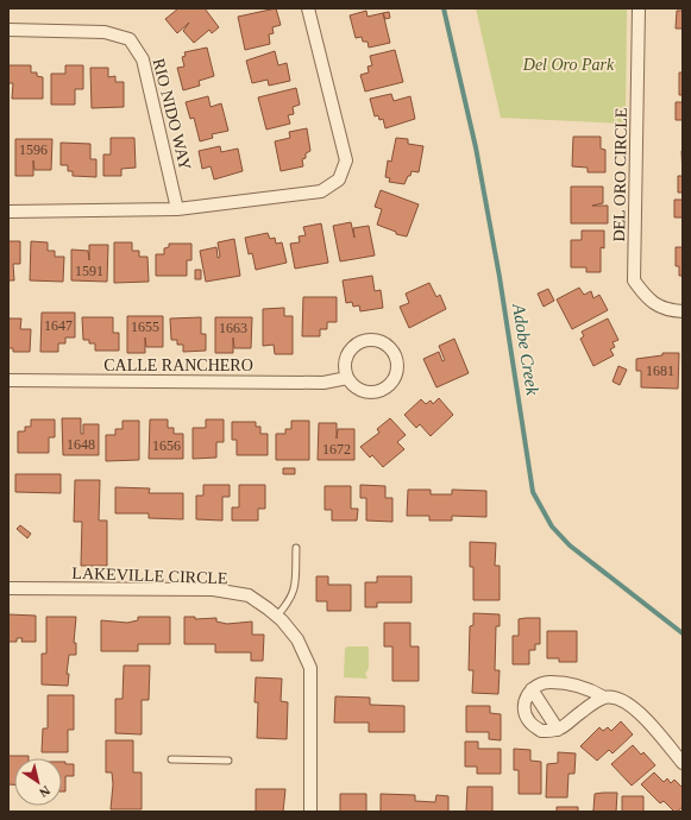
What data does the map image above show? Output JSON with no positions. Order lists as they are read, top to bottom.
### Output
{
  "streets": {
    "street": [
      "RIO NIDO WAY",
      "DEL ORO CIRCLE",
      "CALLE RANCHERO",
      "LAKEVILLE CIRCLE"
    ]
  },
  "water": ["Adobe Creek"],
  "parks": ["Del Oro Park"],
  "house_numbers": [
    "1596",
    "1591",
    "1647",
    "1655",
    "1663",
    "1681",
    "1648",
    "1656",
    "1672"
  ],
  "north": "bottom right"
}
